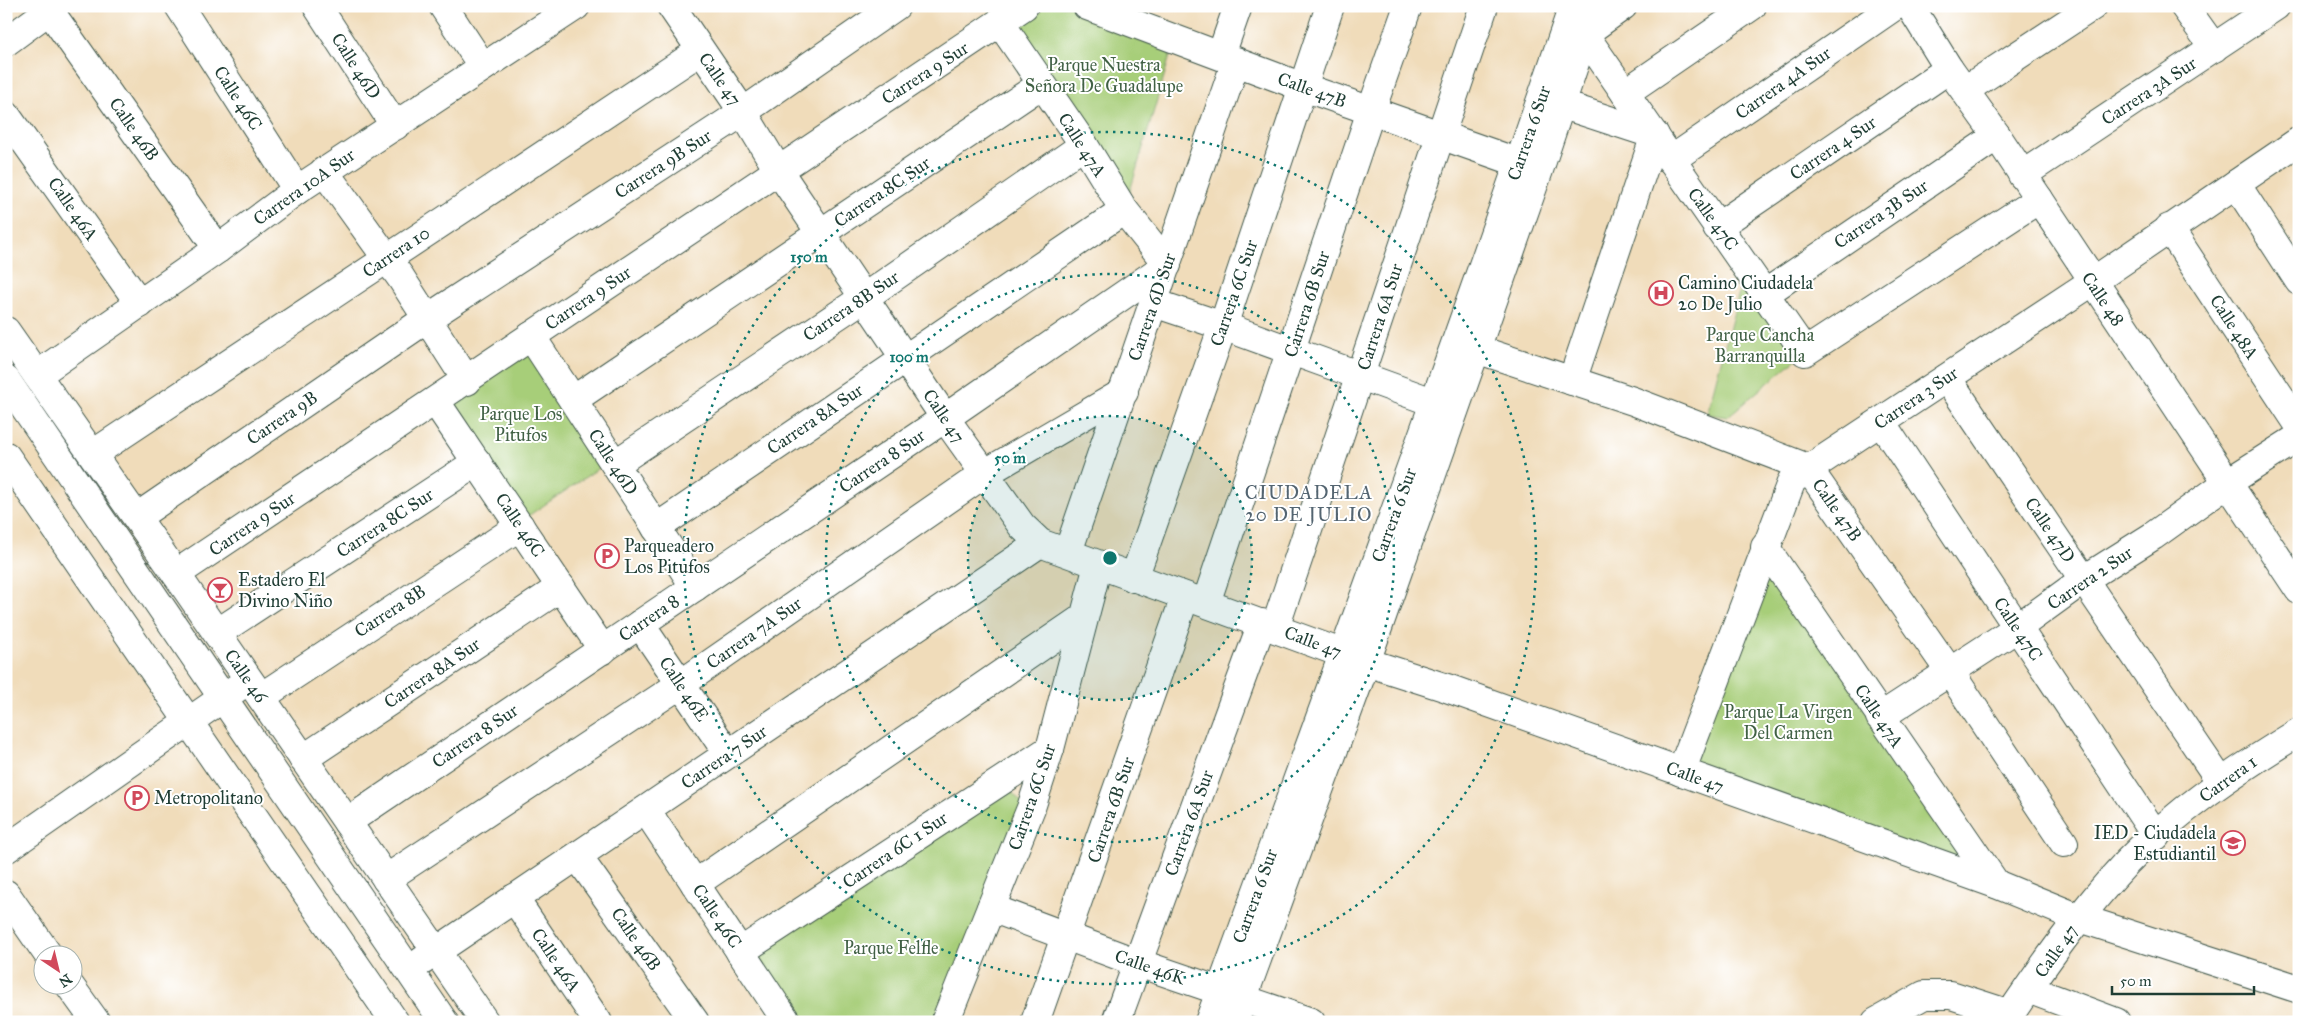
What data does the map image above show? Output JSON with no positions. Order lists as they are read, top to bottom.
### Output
{
  "streets": {
    "street": [
      "Calle 46D",
      "Carrera 9 Sur",
      "Calle 47",
      "Carrera 4A Sur",
      "Calle 47B",
      "Carrera 3A Sur",
      "Calle 46C",
      "Calle 46B",
      "Carrera 6 Sur",
      "Calle 47A",
      "Carrera 4 Sur",
      "Carrera 9B Sur",
      "Carrera 10A Sur",
      "Carrera 8C Sur",
      "Calle 46A",
      "Carrera 3B Sur",
      "Calle 47C",
      "Carrera 10",
      "Carrera 6C Sur",
      "Calle 48",
      "Carrera 6B Sur",
      "Carrera 8B Sur",
      "Carrera 6D Sur",
      "Carrera 6A Sur",
      "Calle 48A",
      "Carrera 3 Sur",
      "Carrera 9B",
      "Carrera 8A Sur",
      "Carrera 8 Sur",
      "Calle 47D",
      "Carrera 2 Sur",
      "Carrera 8B",
      "Carrera 8",
      "Carrera 7A Sur",
      "Calle 46",
      "Calle 46E",
      "Carrera 7 Sur",
      "Carrera 1",
      "Carrera 6C 1 Sur",
      "Calle 46K"
    ]
  },
  "crossings": [
    ["Calle 46D", "Carrera 9 Sur"],
    ["Calle 46D", "Carrera 10A Sur"],
    ["Calle 46D", "Carrera 8C Sur"],
    ["Calle 46D", "Carrera 8B Sur"],
    ["Calle 46D", "Carrera 8A Sur"],
    ["Calle 46D", "Carrera 8 Sur"],
    ["Calle 46D", "Carrera 8"],
    ["Carrera 9 Sur", "Calle 47"],
    ["Carrera 9 Sur", "Calle 46C"],
    ["Carrera 9 Sur", "Calle 47A"],
    ["Carrera 9 Sur", "Calle 46"],
    ["Calle 47", "Carrera 6 Sur"],
    ["Calle 47", "Calle 47A"],
    ["Calle 47", "Carrera 9B Sur"],
    ["Calle 47", "Carrera 8C Sur"],
    ["Calle 47", "Carrera 10"],
    ["Calle 47", "Carrera 6C Sur"],
    ["Calle 47", "Carrera 6B Sur"],
    ["Calle 47", "Carrera 8B Sur"],
    ["Calle 47", "Carrera 6D Sur"],
    ["Calle 47", "Carrera 6A Sur"],
    ["Calle 47", "Carrera 3 Sur"],
    ["Calle 47", "Carrera 8A Sur"],
    ["Calle 47", "Carrera 8 Sur"],
    ["Calle 47", "Carrera 7A Sur"],
    ["Calle 47", "Carrera 7 Sur"],
    ["Calle 47", "Carrera 1"],
    ["Carrera 4A Sur", "Calle 47C"],
    ["Carrera 4A Sur", "Calle 48"],
    ["Calle 47B", "Carrera 6 Sur"],
    ["Calle 47B", "Carrera 6C Sur"],
    ["Calle 47B", "Carrera 6B Sur"],
    ["Calle 47B", "Carrera 6D Sur"],
    ["Calle 47B", "Carrera 6A Sur"],
    ["Calle 47B", "Carrera 3 Sur"],
    ["Calle 47B", "Carrera 2 Sur"],
    ["Carrera 3A Sur", "Calle 48"],
    ["Calle 46C", "Carrera 10A Sur"],
    ["Calle 46C", "Carrera 8C Sur"],
    ["Calle 46C", "Carrera 8A Sur"],
    ["Calle 46C", "Carrera 8 Sur"],
    ["Calle 46C", "Carrera 8B"],
    ["Calle 46C", "Carrera 8"],
    ["Calle 46C", "Carrera 7 Sur"],
    ["Calle 46C", "Carrera 6C 1 Sur"],
    ["Calle 46B", "Carrera 10A Sur"],
    ["Calle 46B", "Carrera 7 Sur"],
    ["Carrera 6 Sur", "Calle 47C"],
    ["Carrera 6 Sur", "Calle 46K"],
    ["Calle 47A", "Carrera 8C Sur"],
    ["Calle 47A", "Carrera 8B Sur"],
    ["Calle 47A", "Carrera 6D Sur"],
    ["Calle 47A", "Carrera 3 Sur"],
    ["Calle 47A", "Carrera 8A Sur"],
    ["Calle 47A", "Carrera 8 Sur"],
    ["Calle 47A", "Carrera 2 Sur"],
    ["Carrera 4 Sur", "Calle 47C"],
    ["Carrera 4 Sur", "Calle 48"],
    ["Carrera 9B Sur", "Carrera 9B"],
    ["Carrera 10A Sur", "Calle 46A"],
    ["Carrera 10A Sur", "Calle 46"],
    ["Carrera 8C Sur", "Calle 46"],
    ["Calle 46A", "Carrera 7 Sur"],
    ["Carrera 3B Sur", "Calle 47C"],
    ["Carrera 3B Sur", "Calle 48"],
    ["Calle 47C", "Calle 48"],
    ["Calle 47C", "Carrera 3 Sur"],
    ["Calle 47C", "Carrera 2 Sur"],
    ["Calle 47C", "Carrera 1"],
    ["Carrera 10", "Calle 46"],
    ["Carrera 6C Sur", "Carrera 6C 1 Sur"],
    ["Carrera 6C Sur", "Calle 46K"],
    ["Calle 48", "Carrera 3 Sur"],
    ["Calle 48", "Carrera 2 Sur"],
    ["Carrera 6B Sur", "Calle 46K"],
    ["Carrera 6D Sur", "Carrera 8 Sur"],
    ["Carrera 6D Sur", "Carrera 7A Sur"],
    ["Carrera 6A Sur", "Calle 46K"],
    ["Calle 48A", "Carrera 3 Sur"],
    ["Carrera 3 Sur", "Calle 47D"],
    ["Carrera 9B", "Calle 46"],
    ["Carrera 8A Sur", "Calle 46"],
    ["Carrera 8 Sur", "Carrera 8"],
    ["Carrera 8 Sur", "Calle 46"],
    ["Calle 47D", "Carrera 2 Sur"],
    ["Calle 47D", "Carrera 1"],
    ["Carrera 8B", "Calle 46"],
    ["Carrera 8", "Calle 46E"],
    ["Carrera 7A Sur", "Calle 46"],
    ["Carrera 7A Sur", "Calle 46E"],
    ["Calle 46", "Carrera 7 Sur"],
    ["Calle 46E", "Carrera 7 Sur"]
  ],
  "districts": ["CIUDADELA 20 DE JULIO"],
  "parks": [
    "Parque Nuestra Señora De Guadalupe",
    "Parque Cancha Barranquilla",
    "Parque Los Pitufos",
    "Parque La Virgen Del Carmen",
    "Parque Felfle"
  ],
  "places": {
    "hospital": ["Camino Ciudadela 20 De Julio"],
    "parking": ["Parqueadero Los Pitufos", "Metropolitano"],
    "bar": ["Estadero El Divino Niño"],
    "school or university": ["IED - Ciudadela Estudiantil"]
  },
  "scale_bar": "50 m",
  "north": "bottom right",
  "rings": ["150 m", "100 m", "50 m"]
}
